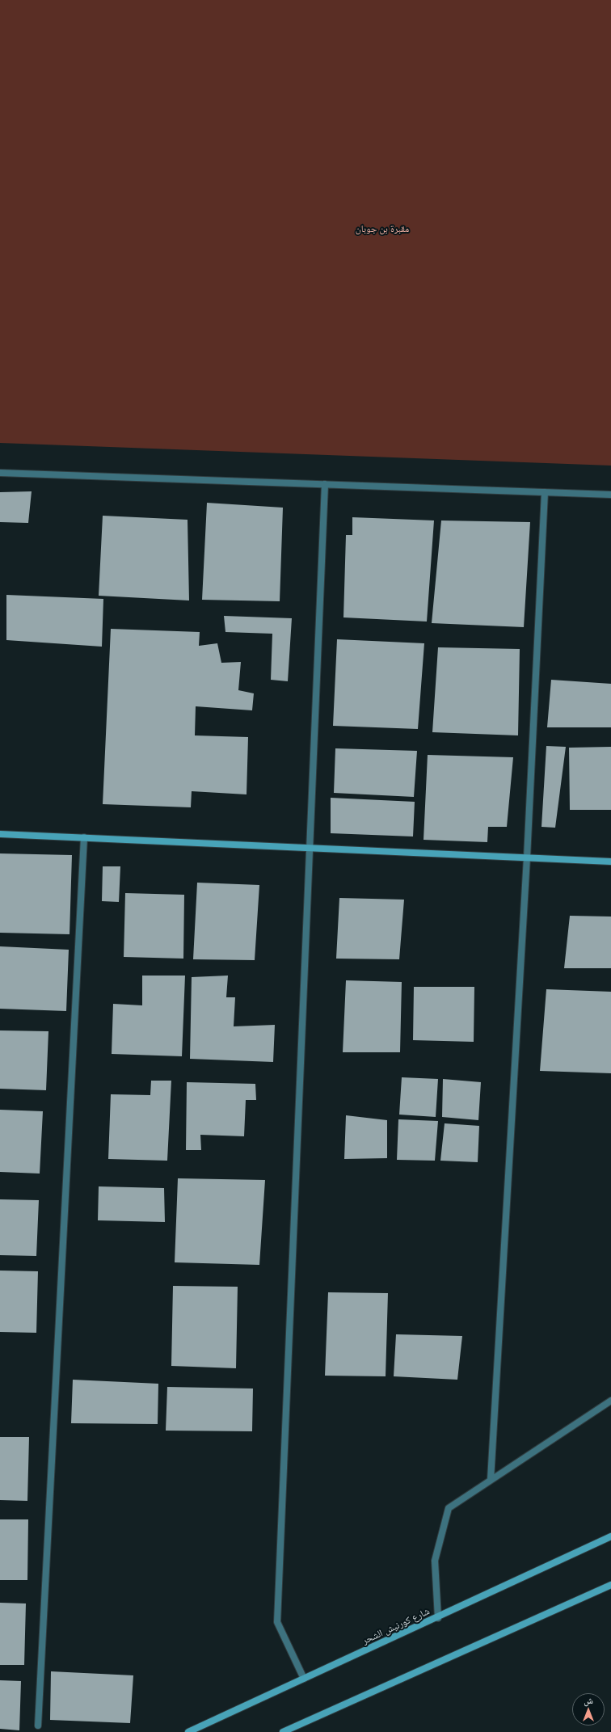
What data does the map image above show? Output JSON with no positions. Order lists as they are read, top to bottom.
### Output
{
  "streets": {
    "street": ["شارع كورنيش الشحر"]
  },
  "parks": ["مقبرة بن جوبان"],
  "north": "top"
}
